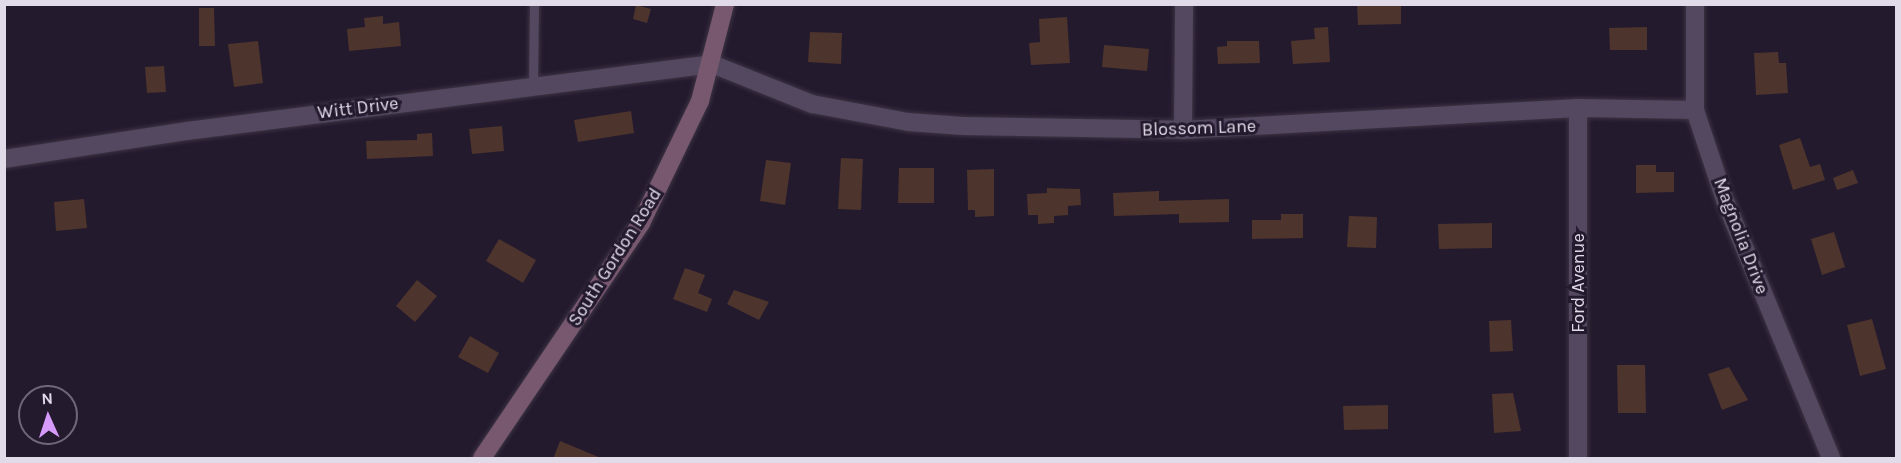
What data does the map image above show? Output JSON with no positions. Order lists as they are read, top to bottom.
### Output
{
  "streets": {
    "street": [
      "Witt Drive",
      "Blossom Lane",
      "Magnolia Drive",
      "South Gordon Road",
      "Ford Avenue"
    ]
  },
  "crossings": [
    ["Witt Drive", "Blossom Lane"],
    ["Witt Drive", "South Gordon Road"],
    ["Blossom Lane", "Magnolia Drive"],
    ["Blossom Lane", "South Gordon Road"],
    ["Blossom Lane", "Ford Avenue"]
  ],
  "north": "top"
}
